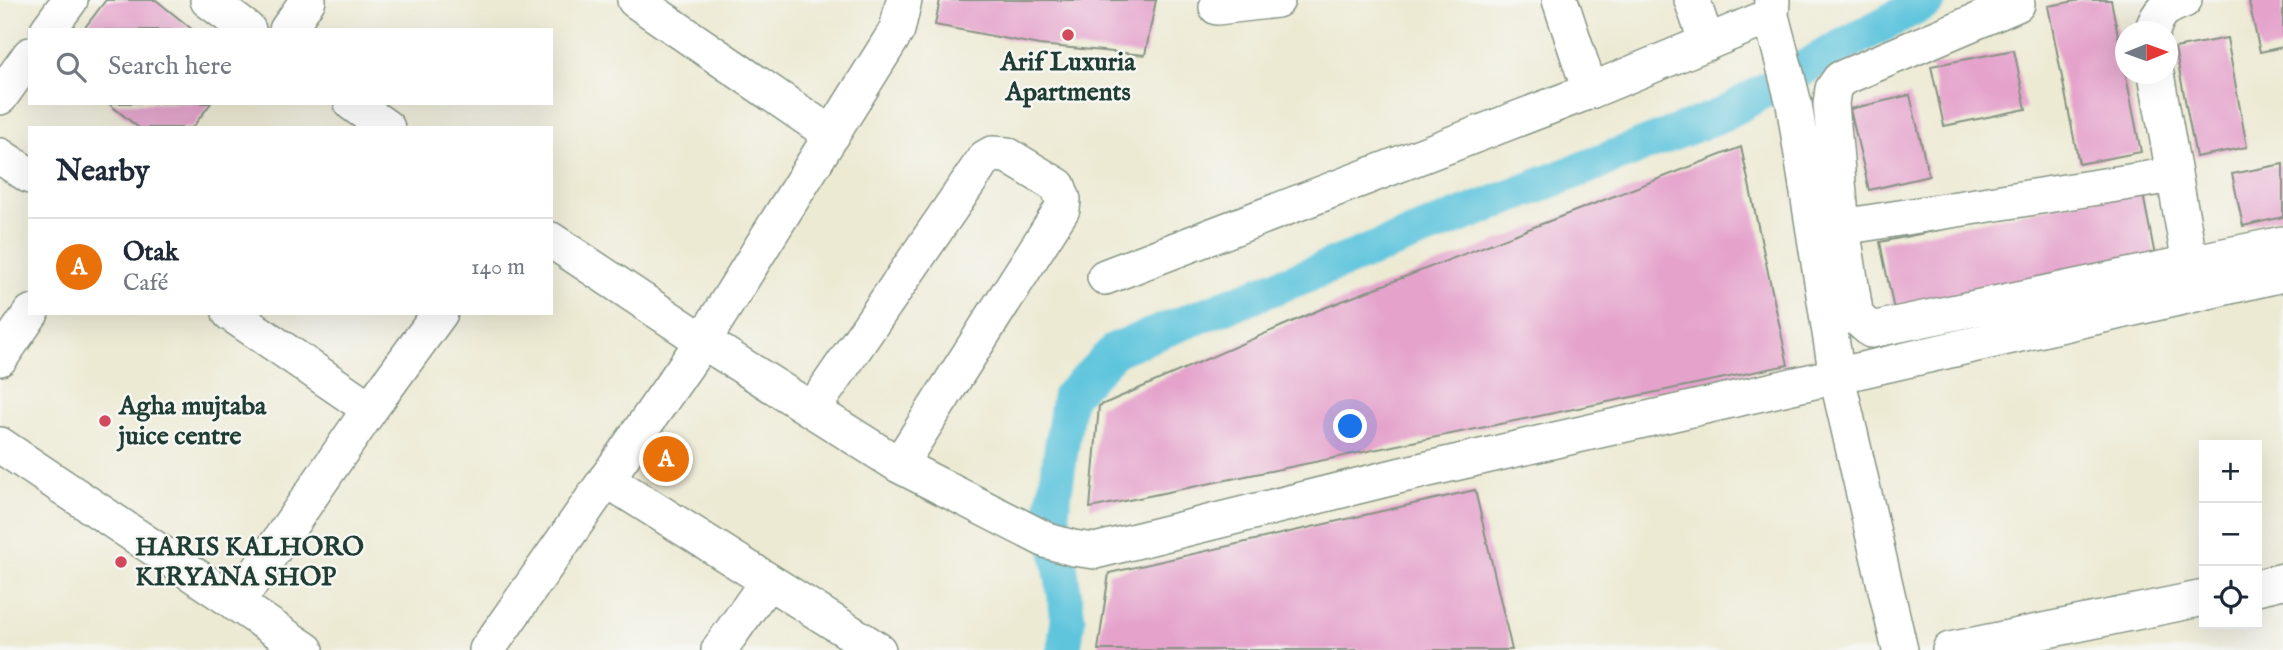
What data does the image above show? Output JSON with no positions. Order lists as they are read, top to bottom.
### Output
{
  "places": ["Arif Luxuria Apartments", "Agha mujtaba juice centre", "HARIS KALHORO KIRYANA SHOP"],
  "north": "right",
  "page": {
    "search": "Search here",
    "heading": "Nearby",
    "list": [
      {
        "mark": "A",
        "name": "Otak",
        "note": "Café",
        "value": "140 m"
      }
    ],
    "pins": "A",
    "map_buttons": ["+", "−"]
  }
}
